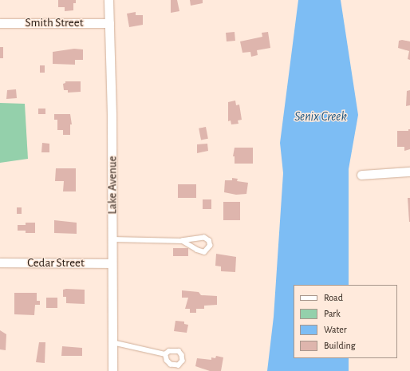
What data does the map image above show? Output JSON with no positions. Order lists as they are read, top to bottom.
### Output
{
  "streets": {
    "street": ["Smith Street", "Lake Avenue", "Cedar Street"]
  },
  "crossings": [
    ["Smith Street", "Lake Avenue"],
    ["Lake Avenue", "Cedar Street"]
  ],
  "water": ["Senix Creek"],
  "legend": [
    "Road",
    "Park",
    "Water",
    "Building"
  ]
}
